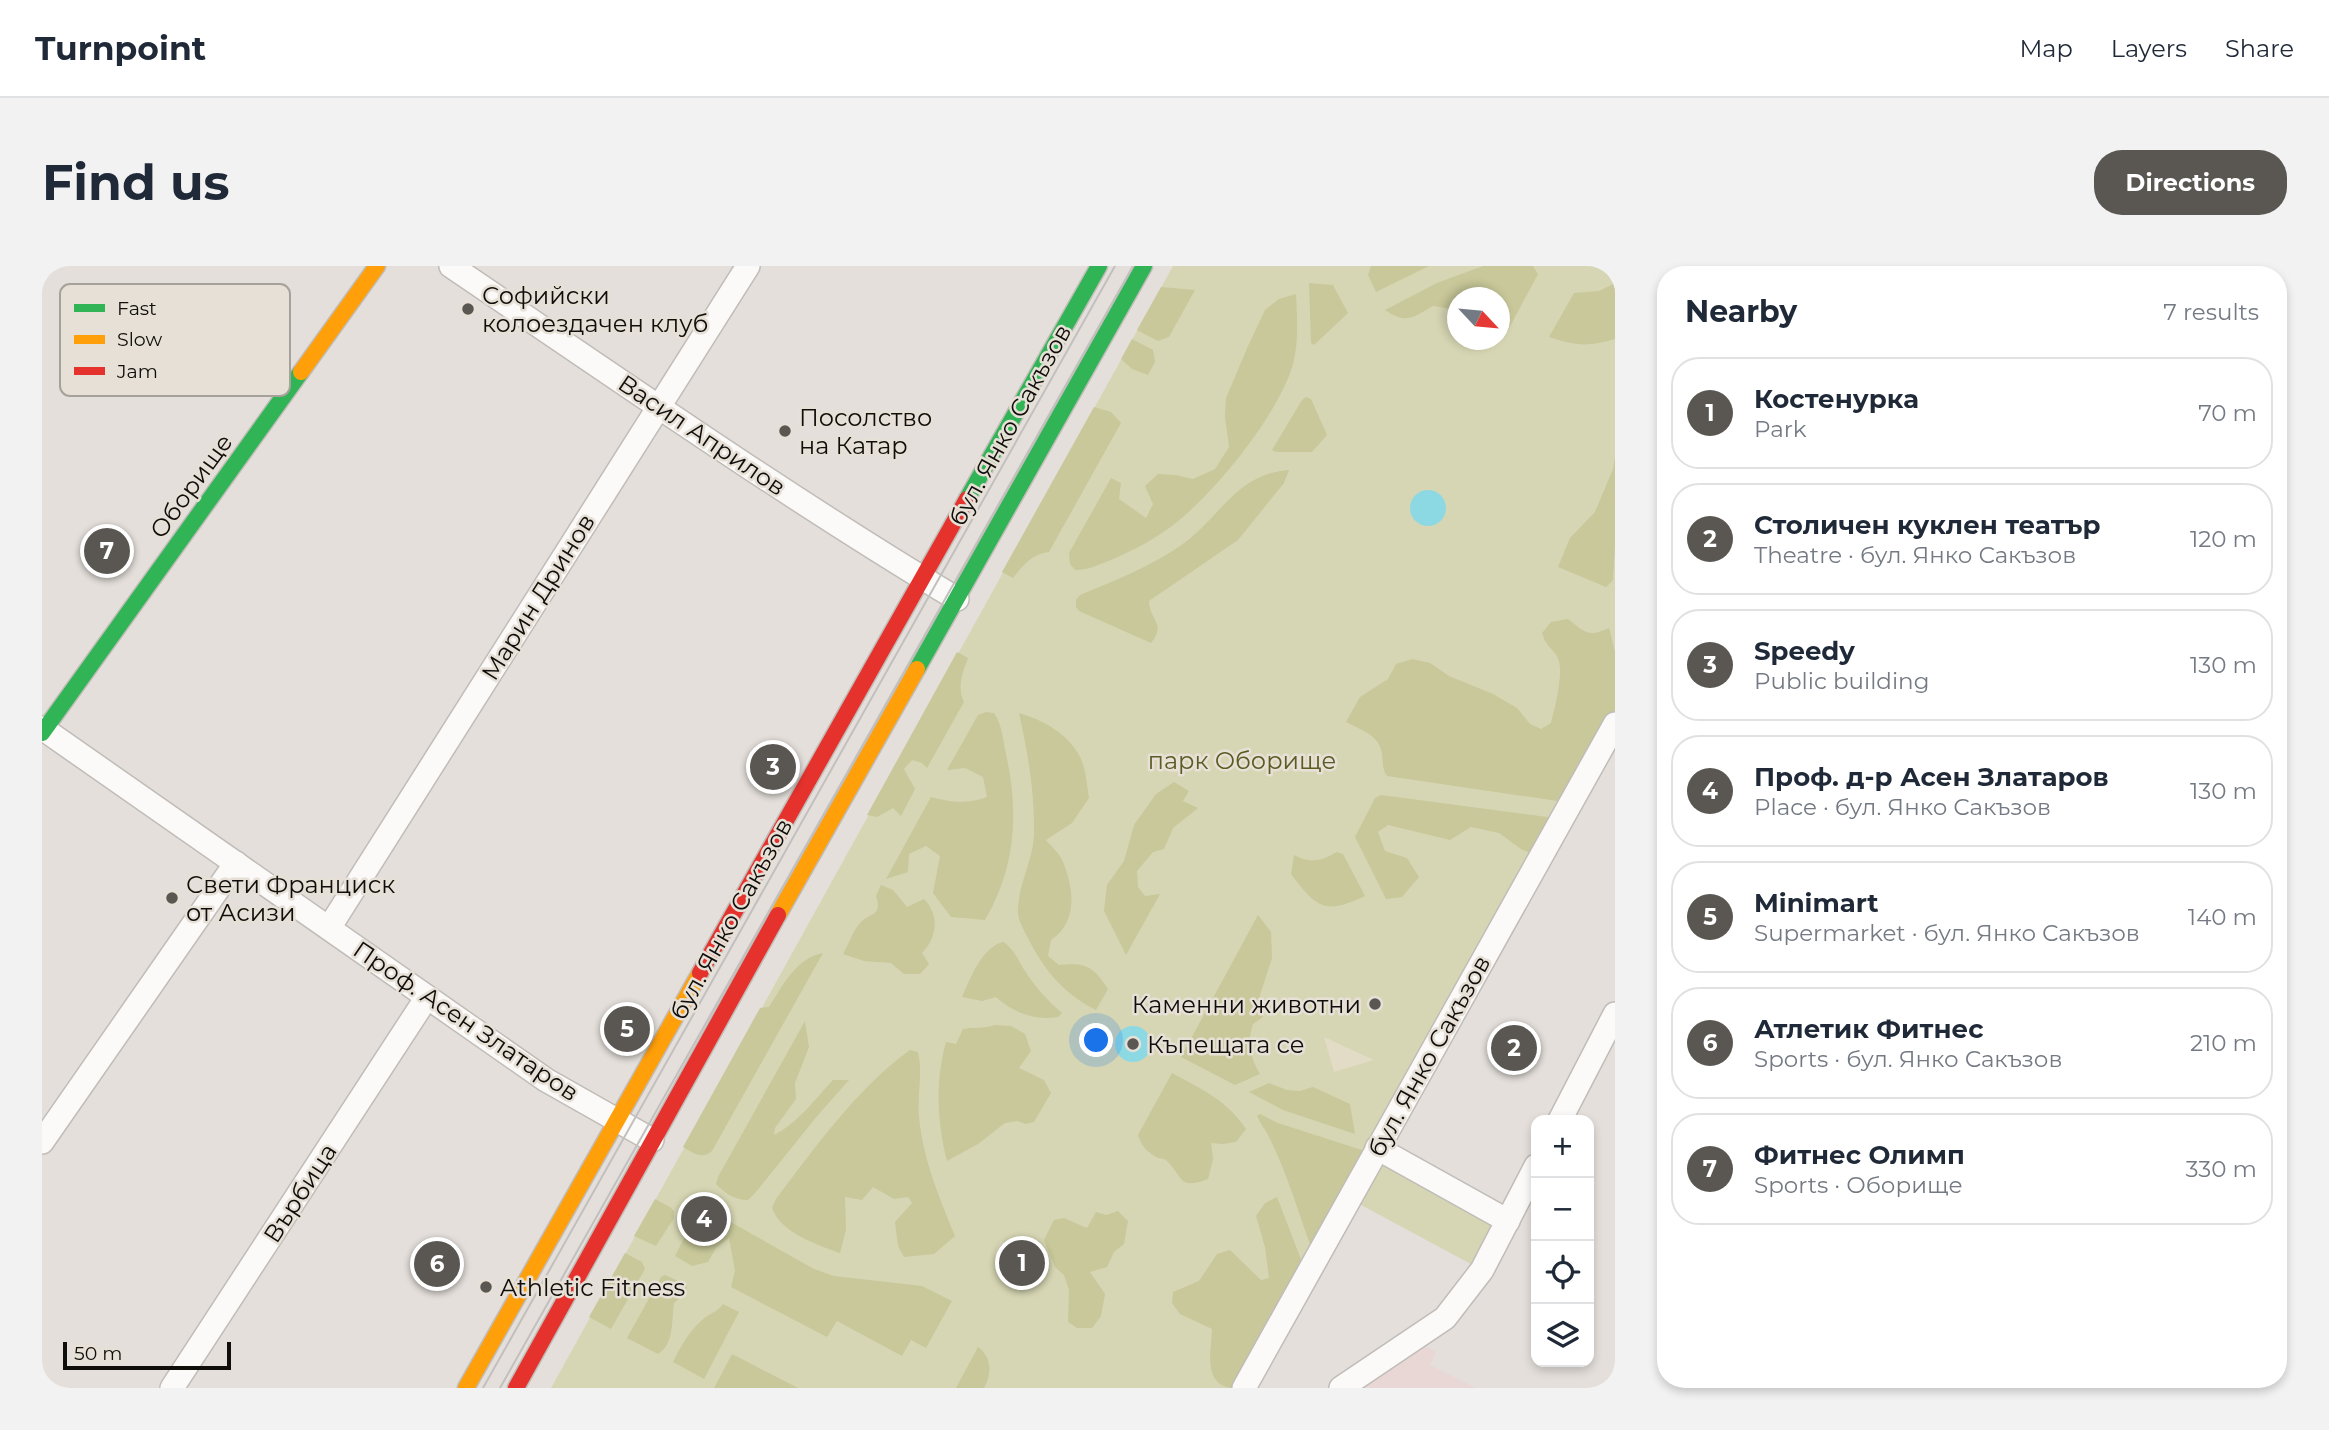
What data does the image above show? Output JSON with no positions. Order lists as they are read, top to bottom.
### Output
{
  "streets": {
    "main road": ["бул. Янко Сакъзов", "Оборище"],
    "street": [
      "Васил Априлов",
      "Марин Дринов",
      "Проф. Асен Златаров",
      "Върбица"
    ]
  },
  "crossings": [
    ["бул. Янко Сакъзов", "Васил Априлов"],
    ["бул. Янко Сакъзов", "Проф. Асен Златаров"],
    ["Васил Априлов", "Марин Дринов"],
    ["Оборище", "Проф. Асен Златаров"],
    ["Марин Дринов", "Проф. Асен Златаров"],
    ["Проф. Асен Златаров", "Върбица"]
  ],
  "parks": ["парк Оборище"],
  "places": [
    "Софийски колоездачен клуб",
    "Посолство на Катар",
    "Свети Франциск от Асизи",
    "Каменни животни",
    "Къпещата се",
    "Athletic Fitness"
  ],
  "legend": ["Fast", "Slow", "Jam"],
  "scale_bar": "50 m",
  "north": "bottom right",
  "page": {
    "header": "Turnpoint",
    "nav": ["Map", "Layers", "Share"],
    "buttons": "Directions",
    "title": "Find us",
    "heading": ["Nearby", "7 results"],
    "list": [
      {
        "mark": "1",
        "name": "Костенурка",
        "note": "Park",
        "value": "70 m"
      },
      {
        "mark": "2",
        "name": "Столичен куклен театър",
        "note": "Theatre · бул. Янко Сакъзов",
        "value": "120 m"
      },
      {
        "mark": "3",
        "name": "Speedy",
        "note": "Public building",
        "value": "130 m"
      },
      {
        "mark": "4",
        "name": "Проф. д-р Асен Златаров",
        "note": "Place · бул. Янко Сакъзов",
        "value": "130 m"
      },
      {
        "mark": "5",
        "name": "Minimart",
        "note": "Supermarket · бул. Янко Сакъзов",
        "value": "140 m"
      },
      {
        "mark": "6",
        "name": "Атлетик Фитнес",
        "note": "Sports · бул. Янко Сакъзов",
        "value": "210 m"
      },
      {
        "mark": "7",
        "name": "Фитнес Олимп",
        "note": "Sports · Оборище",
        "value": "330 m"
      }
    ],
    "pins": [
      "7",
      "3",
      "5",
      "2",
      "4",
      "1",
      "6"
    ],
    "map_buttons": ["+", "−"],
    "scale": "50 m"
  }
}
